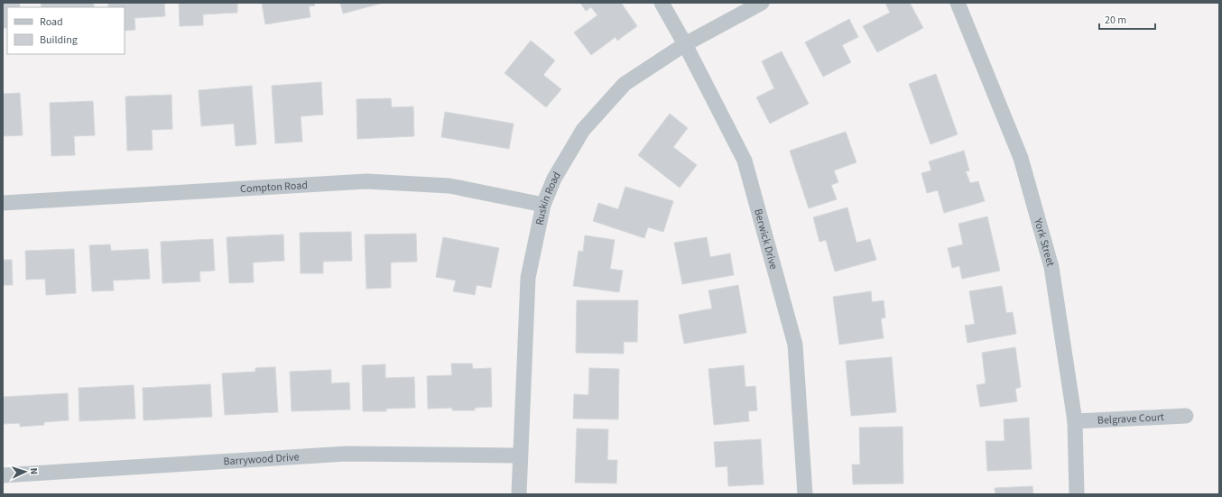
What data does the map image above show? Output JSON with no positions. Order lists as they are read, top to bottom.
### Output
{
  "streets": {
    "street": [
      "Compton Road",
      "Ruskin Road",
      "Berwick Drive",
      "York Street",
      "Belgrave Court",
      "Barrywood Drive"
    ]
  },
  "crossings": [
    ["Compton Road", "Ruskin Road"],
    ["Ruskin Road", "Berwick Drive"],
    ["Ruskin Road", "Barrywood Drive"],
    ["York Street", "Belgrave Court"]
  ],
  "legend": ["Road", "Building"],
  "scale_bar": "20 m",
  "north": "right"
}
